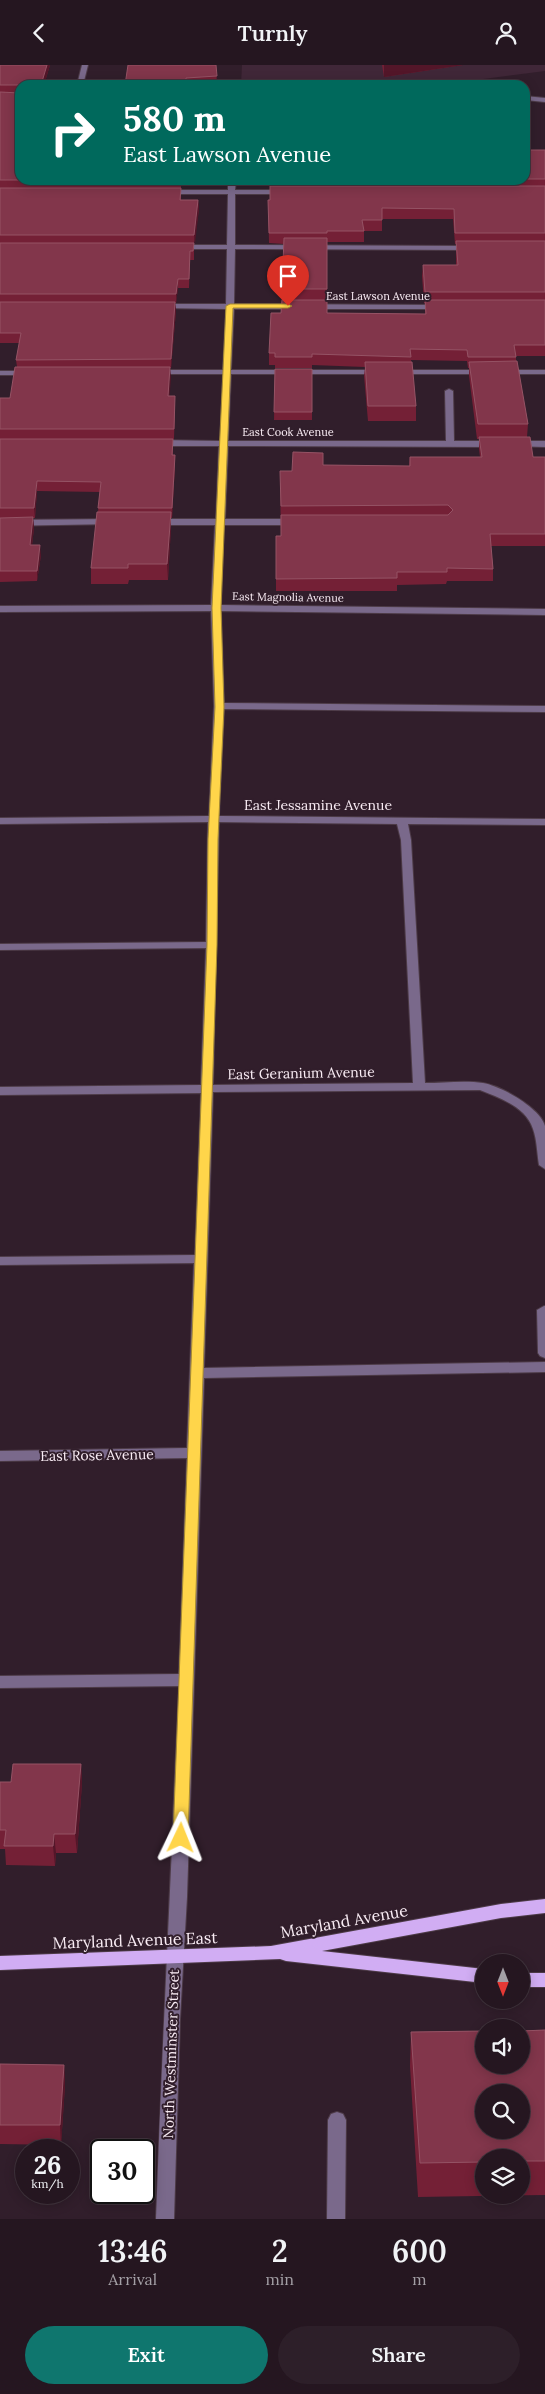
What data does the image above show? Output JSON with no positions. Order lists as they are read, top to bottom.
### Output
{
  "streets": {
    "main road": ["Maryland Avenue", "Maryland Avenue East"],
    "street": [
      "East Lawson Avenue",
      "East Cook Avenue",
      "East Magnolia Avenue",
      "East Jessamine Avenue",
      "East Geranium Avenue",
      "East Rose Avenue",
      "North Westminster Street"
    ]
  },
  "crossings": [
    ["East Lawson Avenue", "North Westminster Street"],
    ["East Cook Avenue", "North Westminster Street"],
    ["East Magnolia Avenue", "North Westminster Street"],
    ["East Jessamine Avenue", "North Westminster Street"],
    ["East Geranium Avenue", "North Westminster Street"],
    ["East Rose Avenue", "North Westminster Street"],
    ["Maryland Avenue", "Maryland Avenue East"],
    ["Maryland Avenue East", "North Westminster Street"]
  ],
  "north": "bottom",
  "page": {
    "header": "Turnly",
    "turn": ["580 m", "East Lawson Avenue"],
    "speed": "26 km/h",
    "limit": "30",
    "eta": [
      "13:46",
      "Arrival",
      "2",
      "min",
      "600",
      "m"
    ],
    "buttons": ["Exit", "Share"]
  }
}
